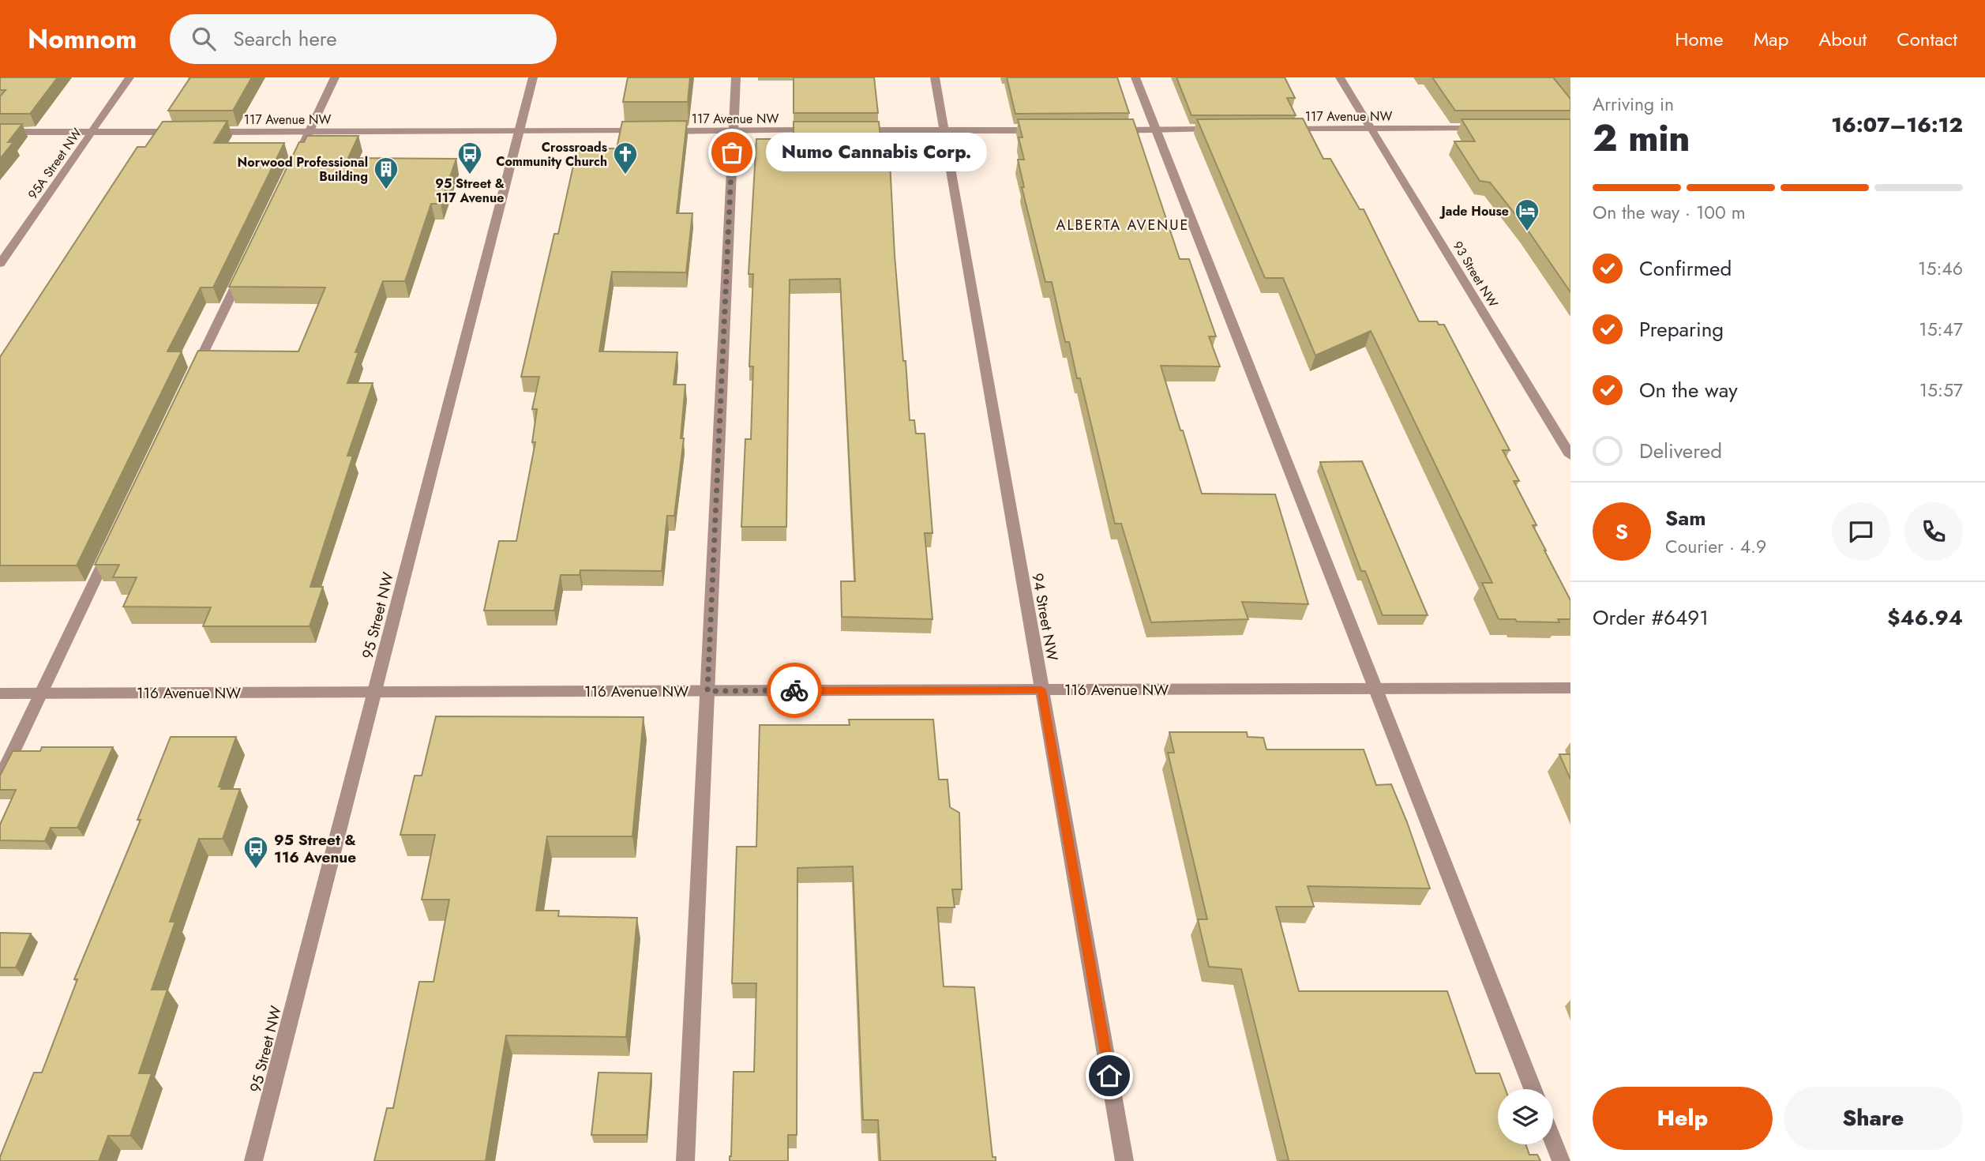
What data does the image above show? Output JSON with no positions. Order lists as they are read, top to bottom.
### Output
{
  "streets": {
    "street": [
      "117 Avenue NW",
      "95A Street NW",
      "93 Street NW",
      "95 Street NW",
      "94 Street NW",
      "116 Avenue NW"
    ]
  },
  "crossings": [
    ["117 Avenue NW", "93 Street NW"],
    ["117 Avenue NW", "95 Street NW"],
    ["95 Street NW", "116 Avenue NW"],
    ["94 Street NW", "116 Avenue NW"]
  ],
  "districts": ["ALBERTA AVENUE"],
  "places": {
    "other": ["Numo Cannabis Corp."],
    "bus stop": ["95 Street & 117 Avenue", "95 Street & 116 Avenue"],
    "church": ["Crossroads Community Church"],
    "building": ["Norwood Professional Building"],
    "hotel": ["Jade House"]
  },
  "page": {
    "header": "Nomnom",
    "search": "Search here",
    "nav": [
      "Home",
      "Map",
      "About",
      "Contact"
    ],
    "heading": ["2 min", "Arriving in", "16:07–16:12"],
    "panel": [
      "Sam",
      "Courier · 4.9",
      "Order #6491",
      "$46.94"
    ],
    "bubble": "Numo Cannabis Corp.",
    "bar": "On the way · 100 m",
    "list": [
      ["Confirmed", "15:46"],
      ["Preparing", "15:47"],
      ["On the way", "15:57"],
      "Delivered"
    ],
    "round": "S",
    "buttons": ["Help", "Share"]
  }
}
